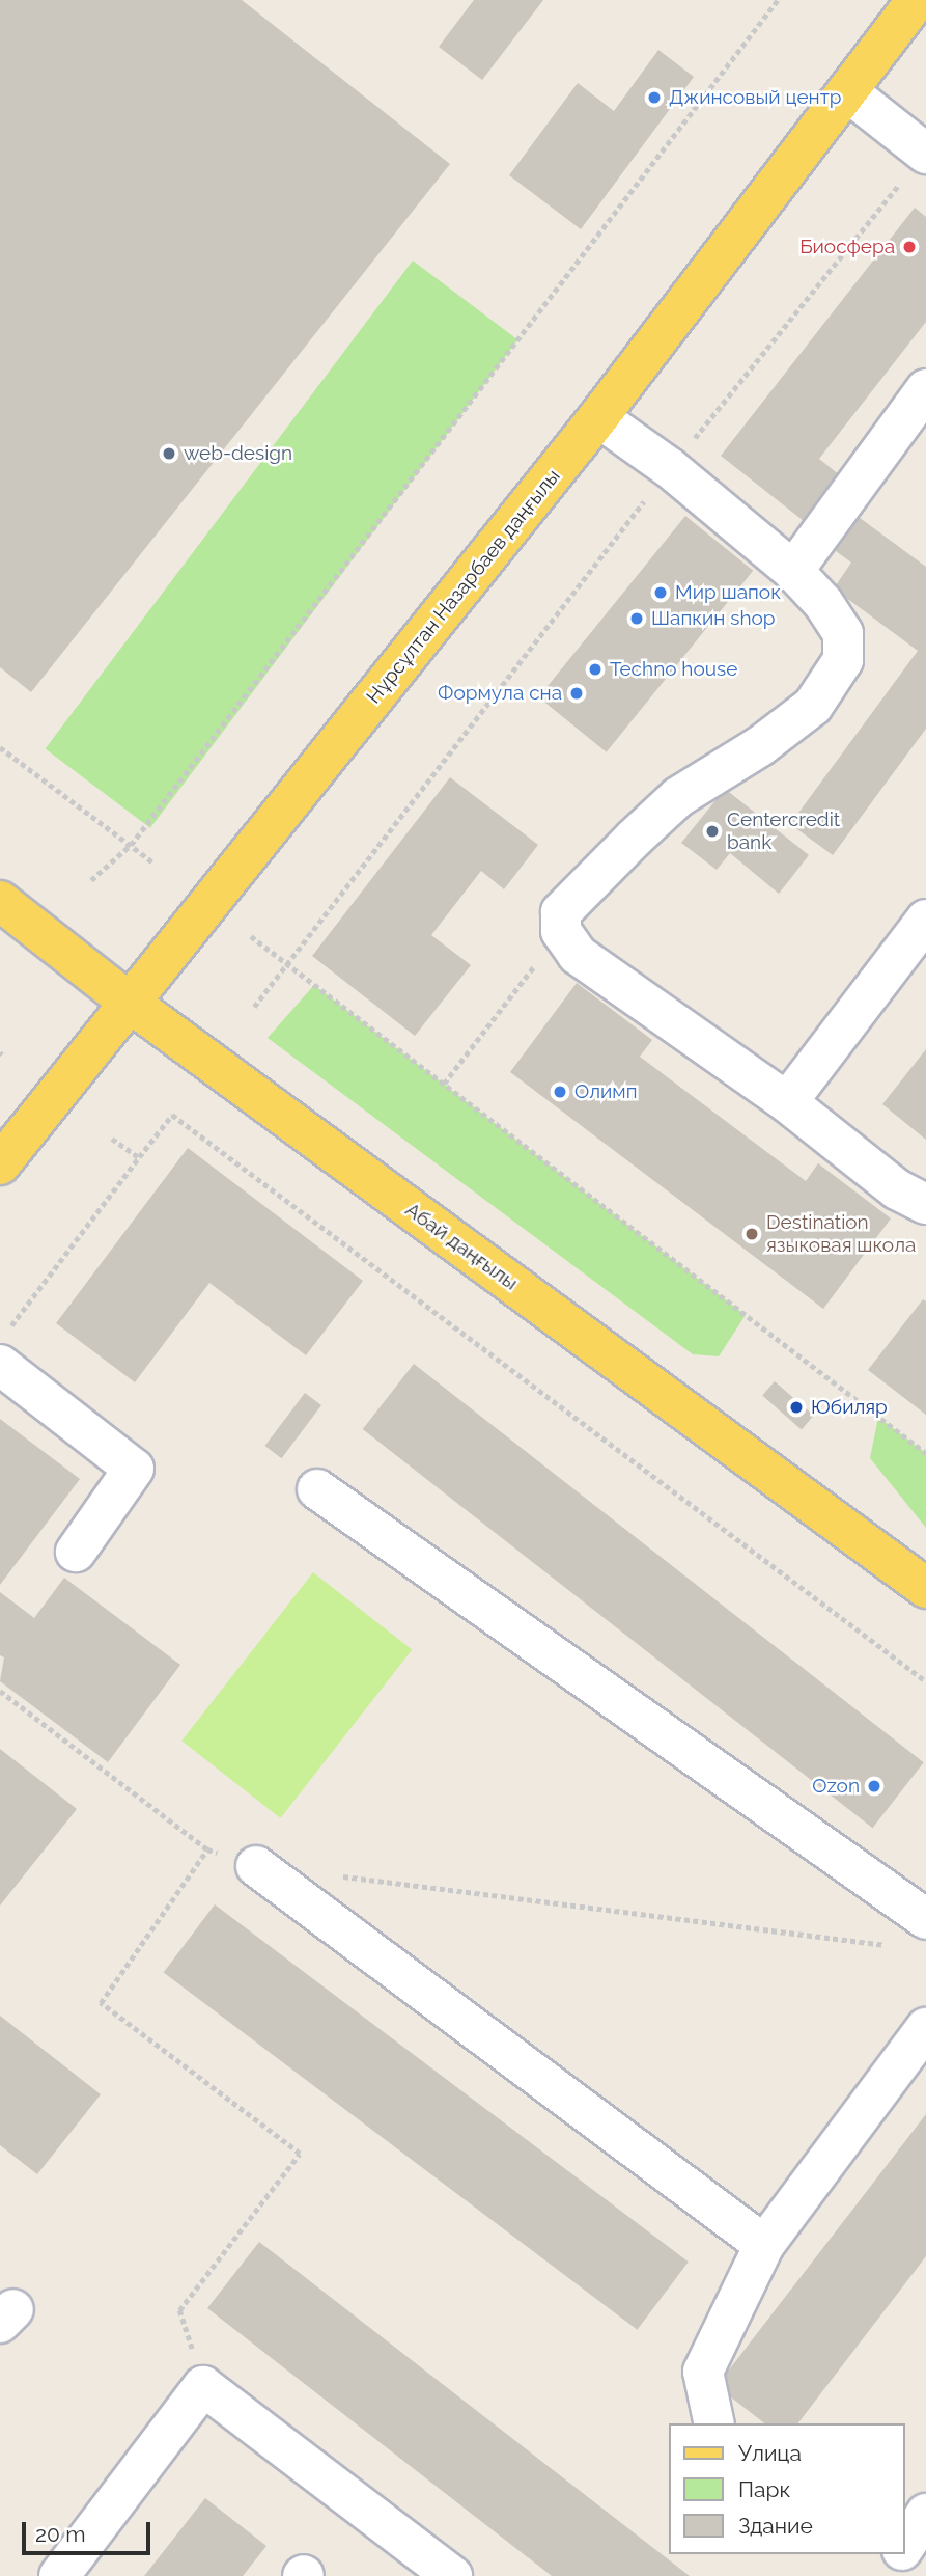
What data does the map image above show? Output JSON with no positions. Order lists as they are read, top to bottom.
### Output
{
  "streets": {
    "main road": ["Нұрсұлтан Назарбаев даңғылы", "Абай даңғылы"]
  },
  "crossings": [
    ["Нұрсұлтан Назарбаев даңғылы", "Абай даңғылы"]
  ],
  "places": [
    "Джинсовый центр",
    "Биосфера",
    "web-design",
    "Мир шапок",
    "Шапкин shop",
    "Techno house",
    "Формула сна",
    "Centercredit bank",
    "Олимп",
    "Destination языковая школа",
    "Юбиляр",
    "Ozon"
  ],
  "legend": ["Улица", "Парк", "Здание"],
  "scale_bar": "20 m"
}
